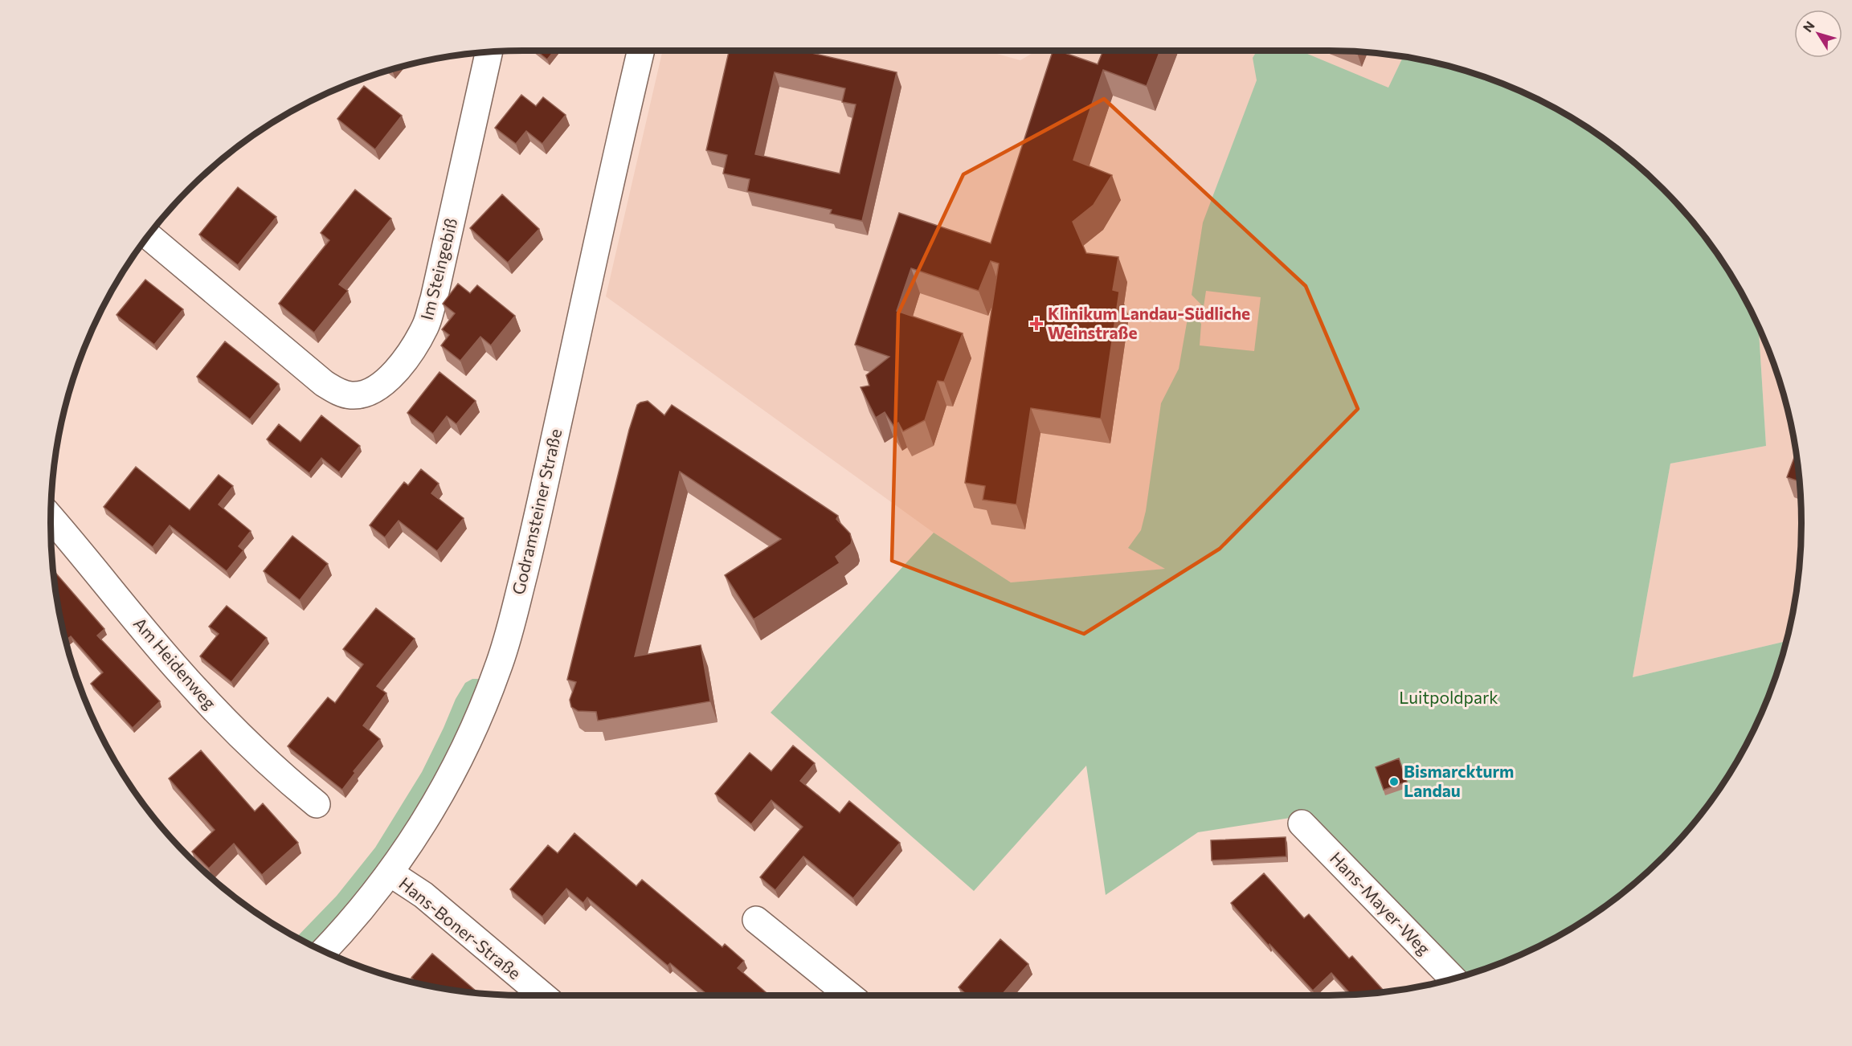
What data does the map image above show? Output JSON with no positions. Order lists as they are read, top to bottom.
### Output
{
  "streets": {
    "street": [
      "Im Steingebiß",
      "Godramsteiner Straße",
      "Am Heidenweg",
      "Hans-Mayer-Weg",
      "Hans-Boner-Straße"
    ]
  },
  "crossings": [
    ["Godramsteiner Straße", "Hans-Boner-Straße"]
  ],
  "parks": ["Luitpoldpark"],
  "places": {
    "health": ["Klinikum Landau-Südliche Weinstraße"],
    "other": ["Bismarckturm Landau"]
  },
  "north": "top left"
}
